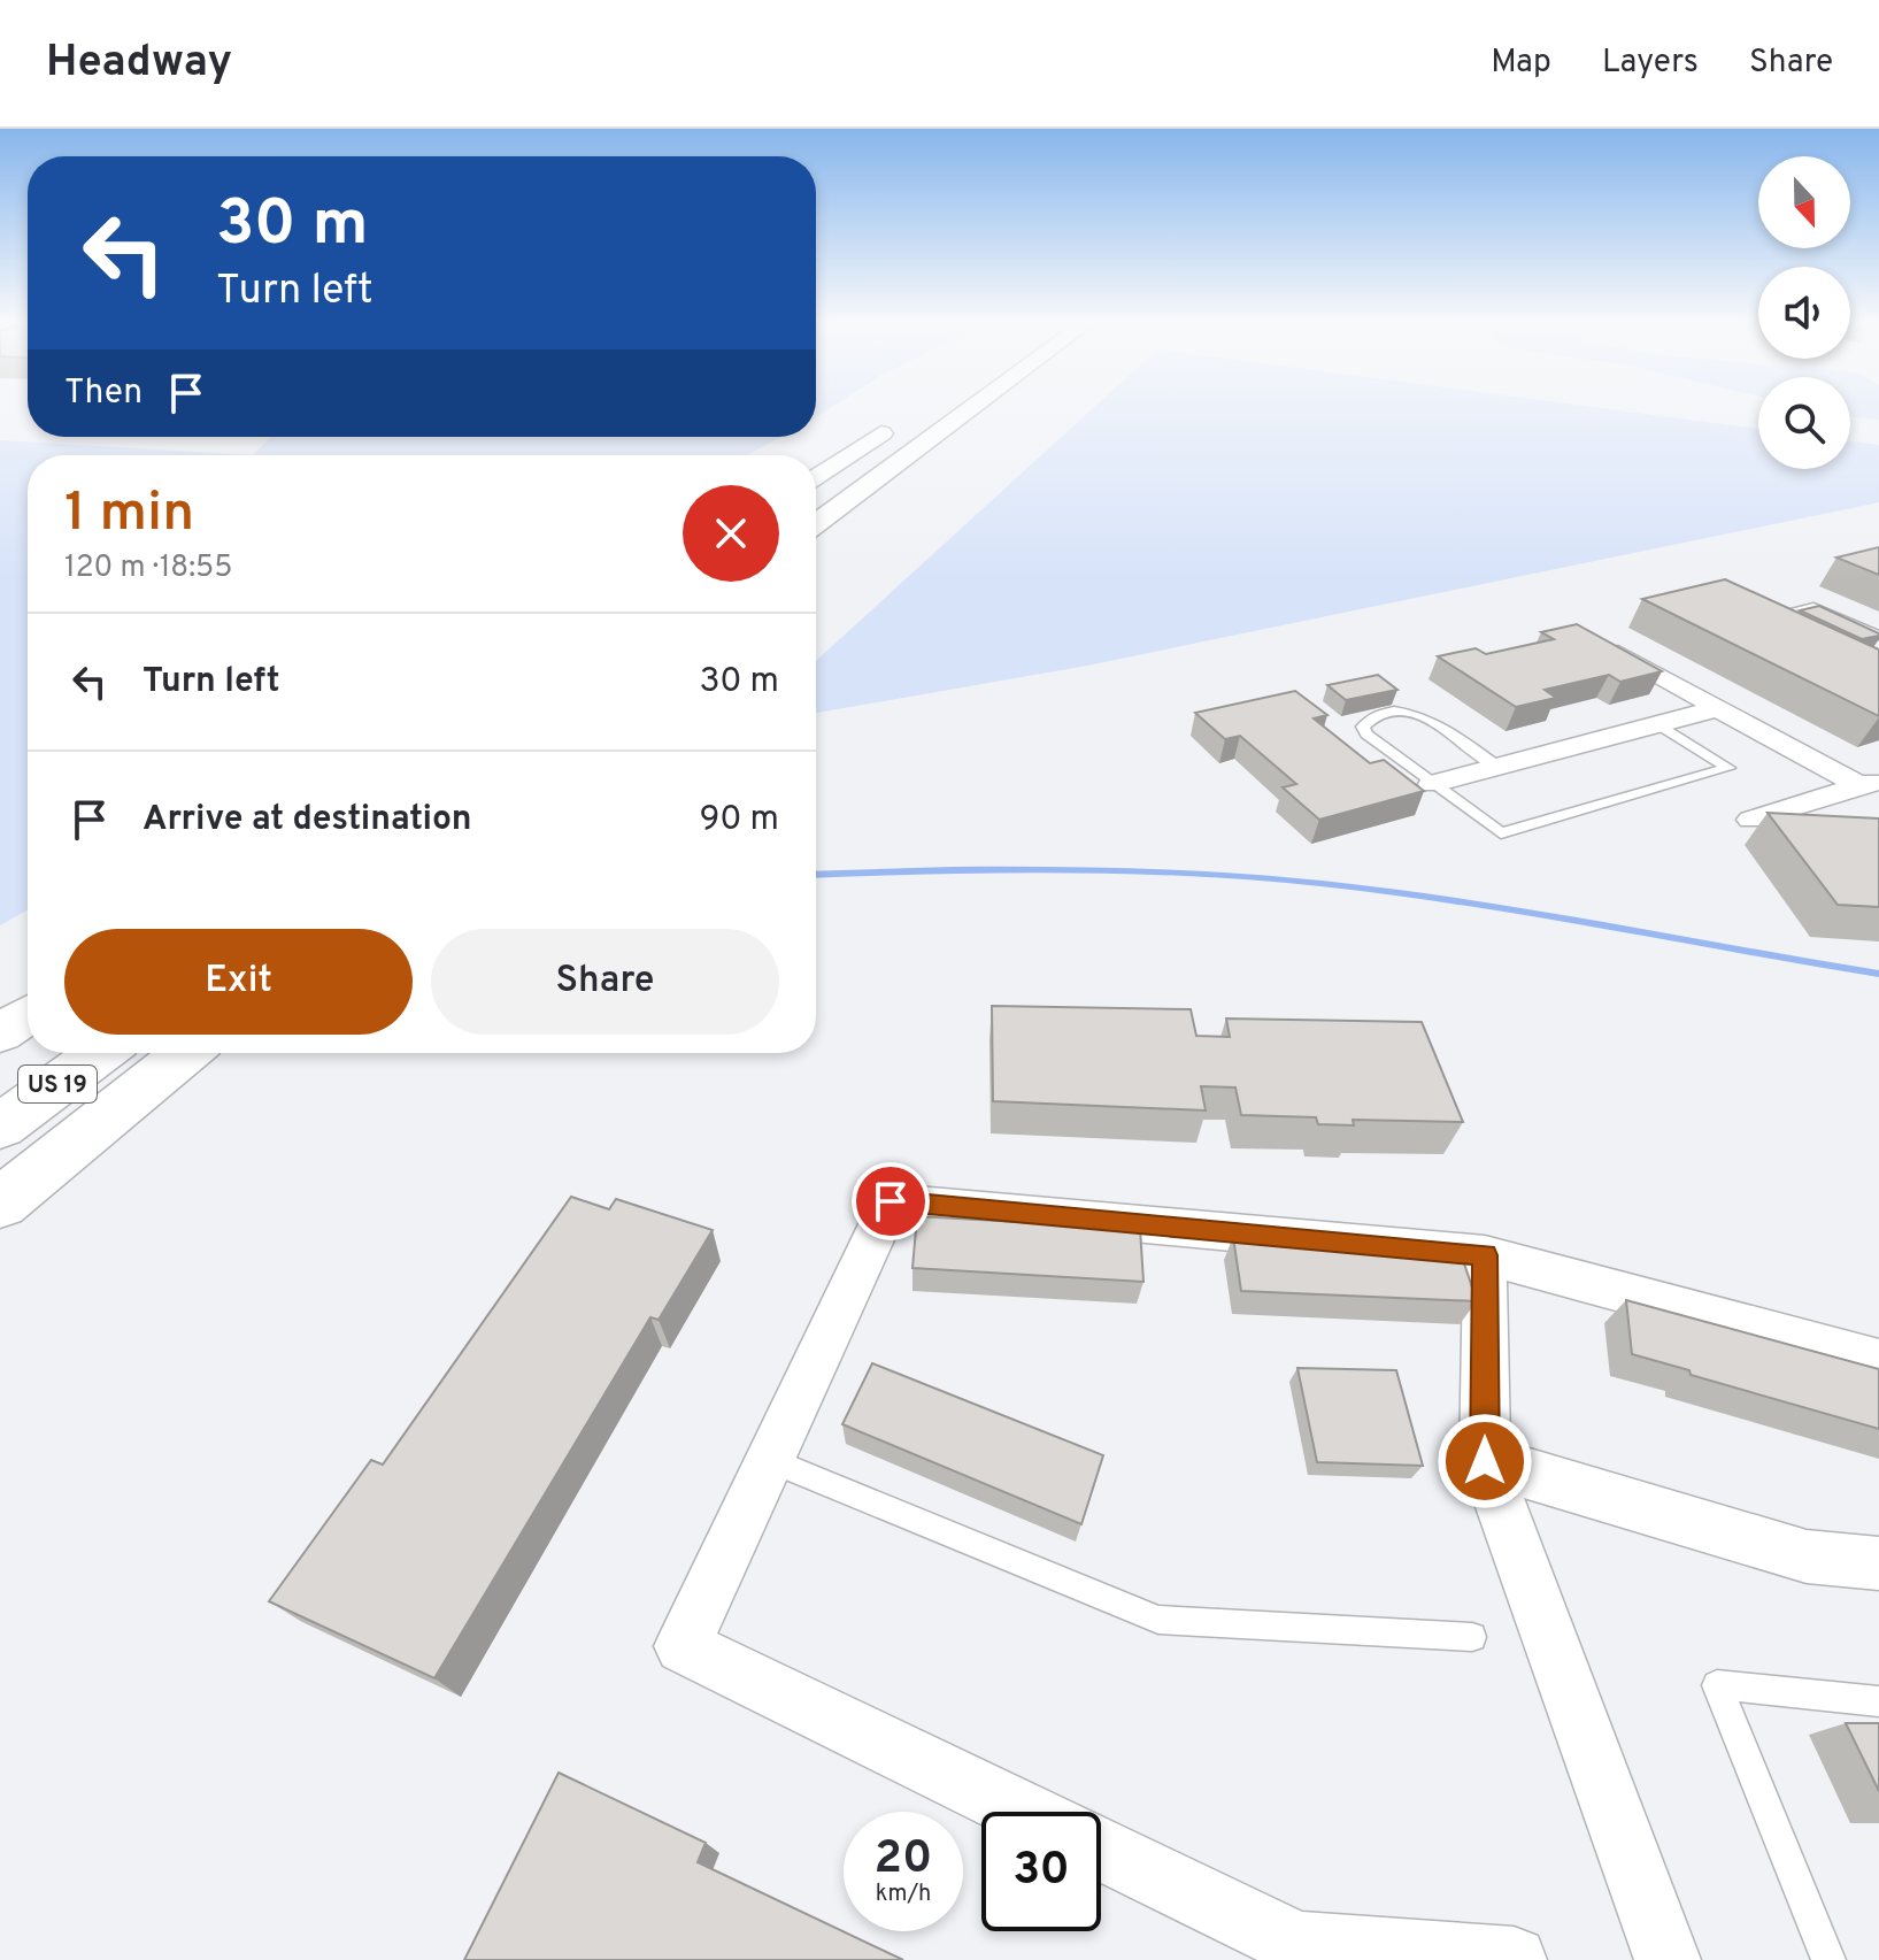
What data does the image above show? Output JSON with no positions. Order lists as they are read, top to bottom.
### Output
{
  "streets": {
    "highway": ["US 19"]
  },
  "north": "bottom",
  "page": {
    "header": "Headway",
    "nav": ["Map", "Layers", "Share"],
    "turn": ["30 m", "Turn left"],
    "then": "Then",
    "heading": ["1 min", "120 m · 18:55"],
    "list": [
      {
        "name": "Turn left",
        "value": "30 m"
      },
      {
        "name": "Arrive at destination",
        "value": "90 m"
      }
    ],
    "buttons": ["Exit", "Share"],
    "speed": "20 km/h",
    "limit": "30"
  }
}
